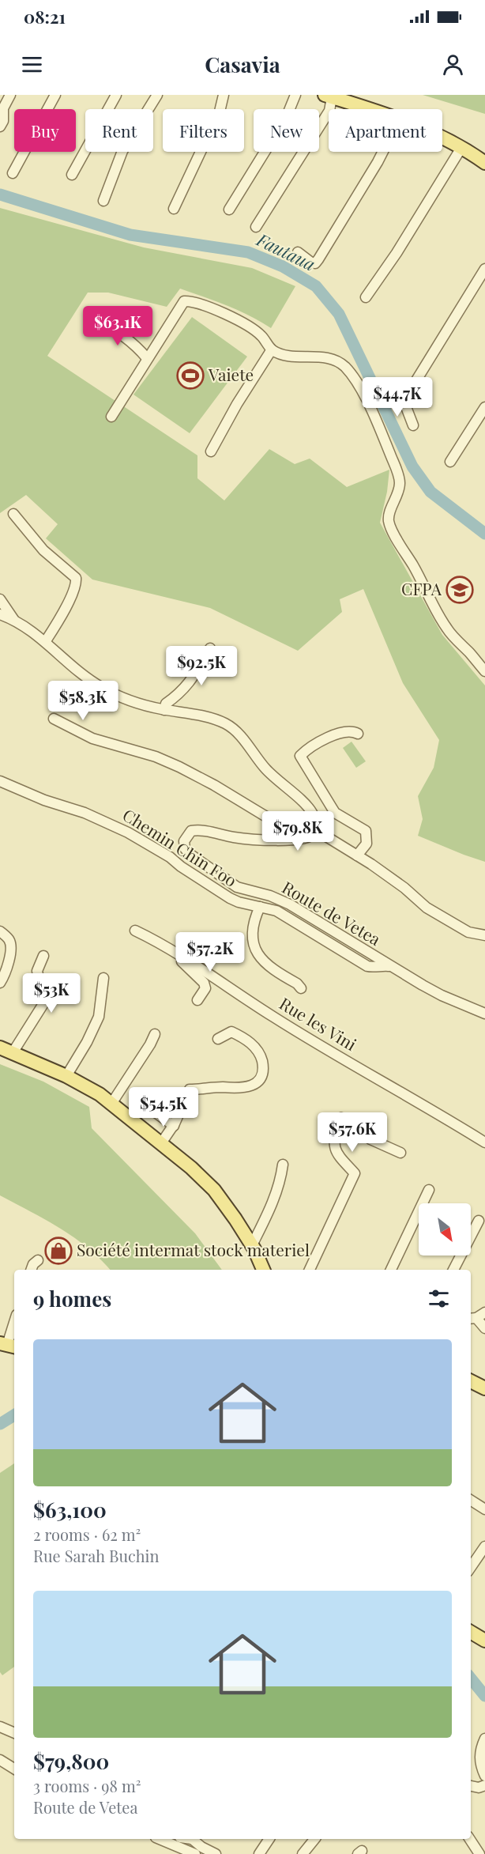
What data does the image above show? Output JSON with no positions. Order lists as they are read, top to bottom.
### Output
{
  "streets": {
    "street": ["Chemin Chin Foo", "Route de Vetea", "Rue les Vini"]
  },
  "crossings": [
    ["Chemin Chin Foo", "Route de Vetea"]
  ],
  "water": ["Fautaua"],
  "places": {
    "sports": ["Vaiete"],
    "school or university": ["CFPA"],
    "shop": ["Société intermat stock materiel"]
  },
  "north": "bottom right",
  "page": {
    "status": "08:21",
    "header": "Casavia",
    "chip": [
      "Buy",
      "Rent",
      "Filters",
      "New",
      "Apartment"
    ],
    "price": [
      "$63.1K",
      "$44.7K",
      "$92.5K",
      "$58.3K",
      "$79.8K",
      "$57.2K",
      "$53K",
      "$54.5K",
      "$57.6K"
    ],
    "heading": "9 homes",
    "list": [
      {
        "name": "$63,100",
        "note": "2 rooms · 62 m² · Rue Sarah Buchin"
      },
      {
        "name": "$79,800",
        "note": "3 rooms · 98 m² · Route de Vetea"
      }
    ]
  }
}
